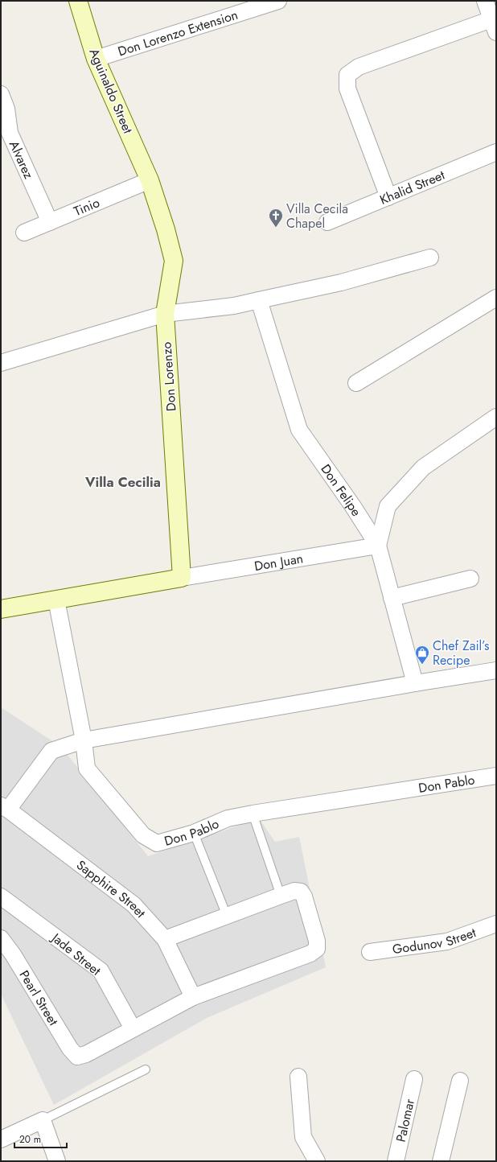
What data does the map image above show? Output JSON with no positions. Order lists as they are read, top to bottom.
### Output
{
  "streets": {
    "street": [
      "Don Lorenzo Extension",
      "Aguinaldo Street",
      "Alvarez",
      "Khalid Street",
      "Tinio",
      "Don Lorenzo",
      "Don Felipe",
      "Don Juan",
      "Don Pablo",
      "Sapphire Street",
      "Godunov Street",
      "Jade Street",
      "Pearl Street",
      "Palomar"
    ]
  },
  "crossings": [
    ["Don Lorenzo Extension", "Aguinaldo Street"],
    ["Aguinaldo Street", "Tinio"],
    ["Aguinaldo Street", "Don Lorenzo"],
    ["Alvarez", "Tinio"],
    ["Tinio", "Don Lorenzo"],
    ["Don Lorenzo", "Don Juan"],
    ["Don Felipe", "Don Juan"],
    ["Don Juan", "Don Pablo"],
    ["Jade Street", "Pearl Street"]
  ],
  "districts": ["Villa Cecilia"],
  "places": {
    "church": ["Villa Cecila Chapel"],
    "shop": ["Chef Zail’s Recipe"]
  },
  "scale_bar": "20 m"
}
